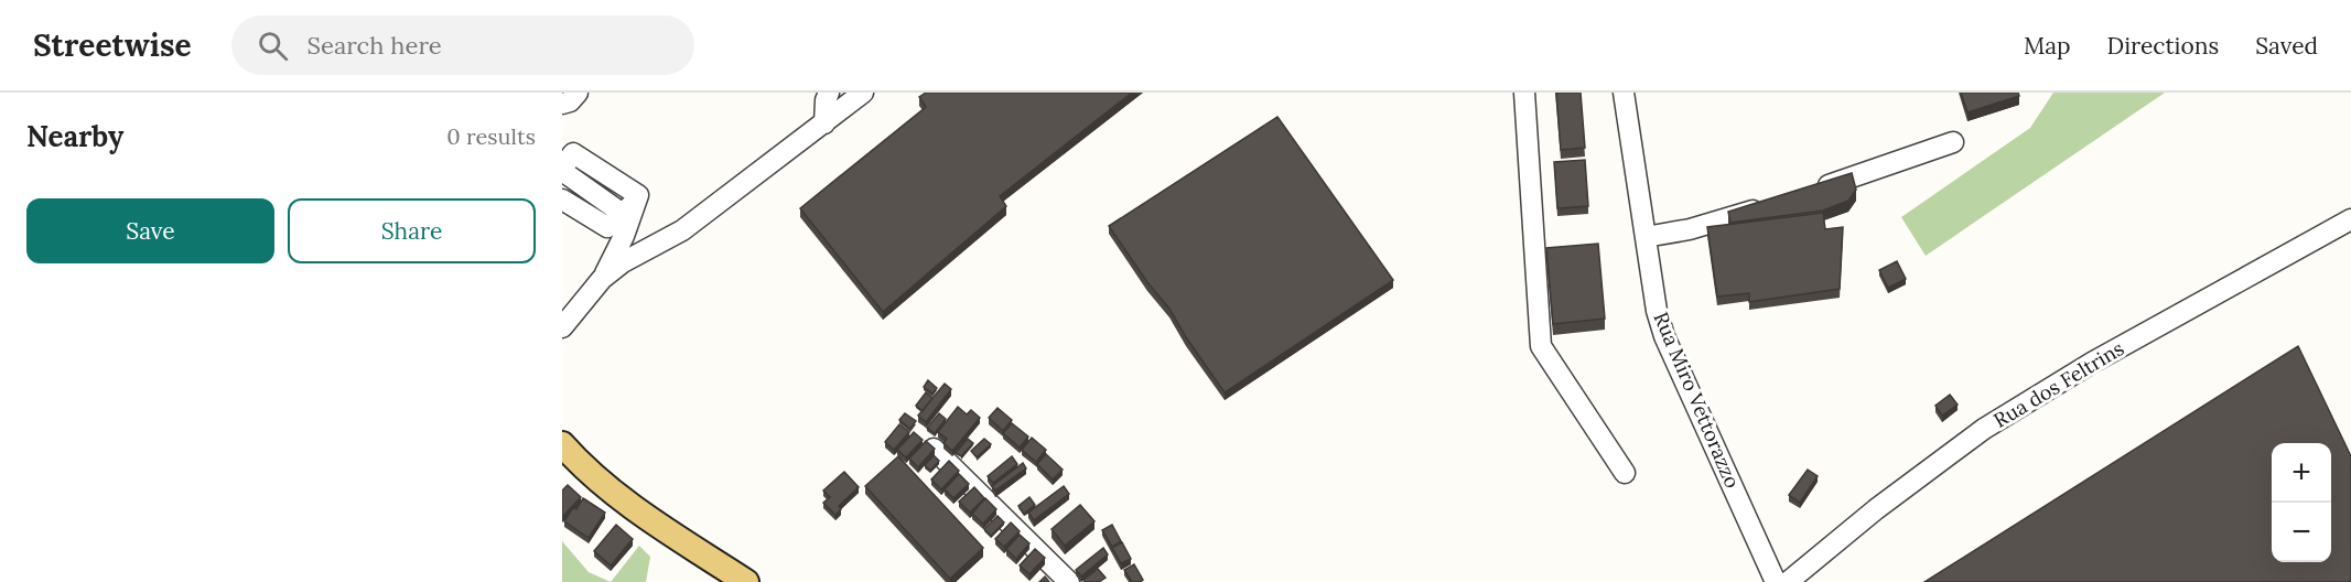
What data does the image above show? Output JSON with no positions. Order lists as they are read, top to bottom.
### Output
{
  "streets": {
    "street": ["Rua dos Feltrins", "Rua Miro Vettorazzo"]
  },
  "page": {
    "header": "Streetwise",
    "search": "Search here",
    "nav": ["Map", "Directions", "Saved"],
    "heading": ["Nearby", "0 results"],
    "buttons": ["Save", "Share"],
    "map_buttons": ["+", "−"]
  }
}
